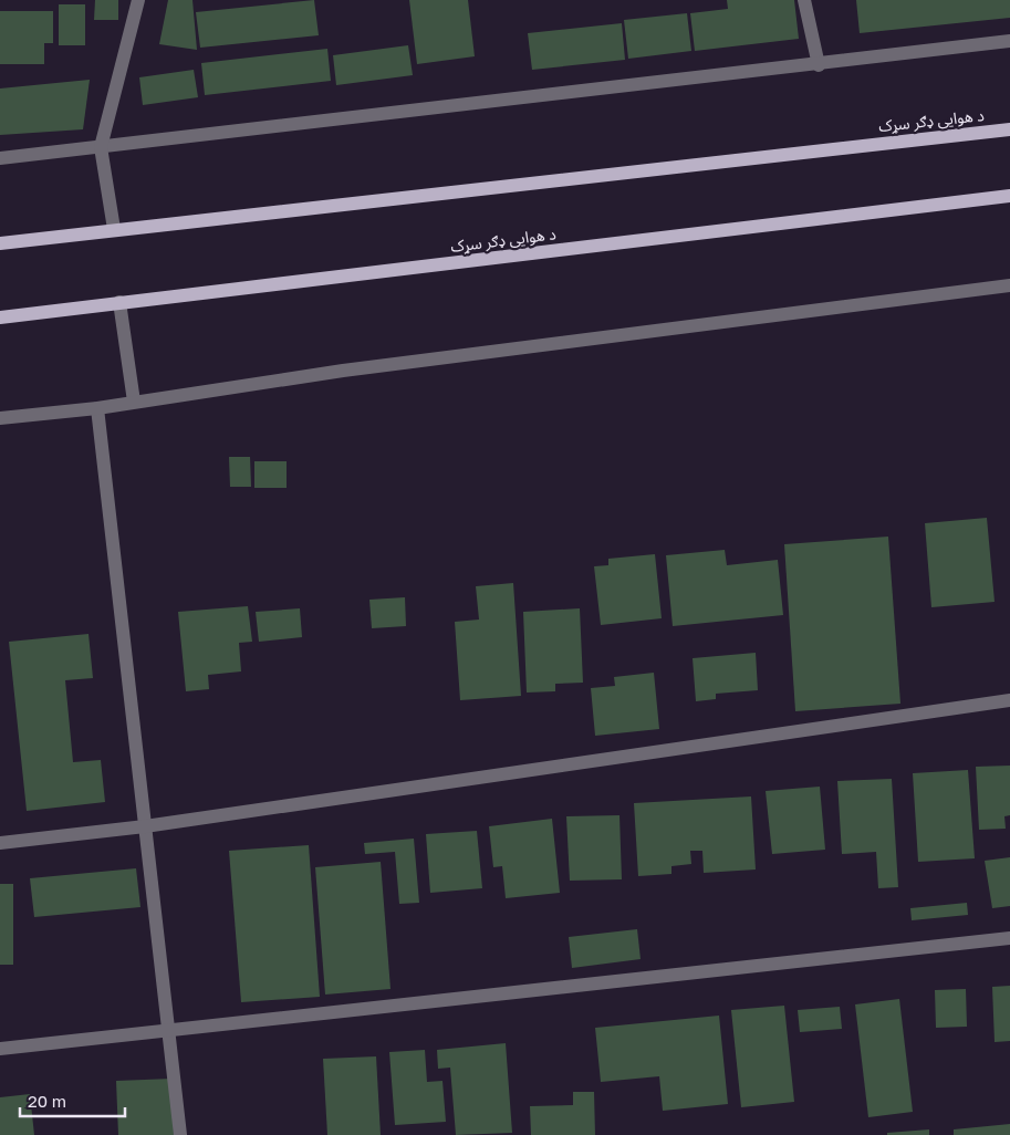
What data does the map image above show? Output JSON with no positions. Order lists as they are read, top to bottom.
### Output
{
  "streets": {
    "main road": ["د هوایی ډګر سړک"]
  },
  "scale_bar": "20 m"
}
